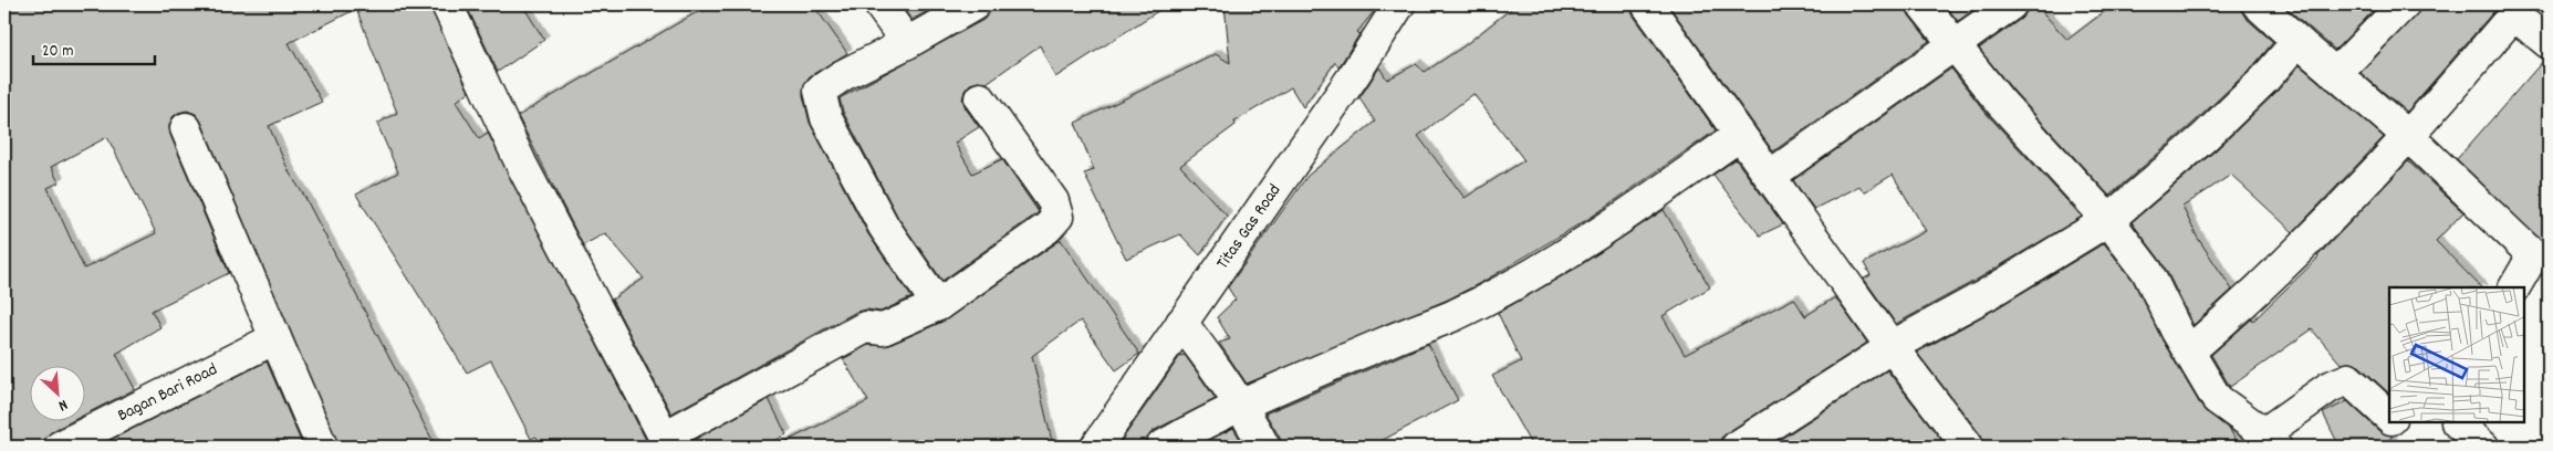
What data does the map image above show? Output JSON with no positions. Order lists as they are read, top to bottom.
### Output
{
  "streets": {
    "street": ["Titas Gas Road", "Bagan Bari Road"]
  },
  "scale_bar": "20 m",
  "north": "bottom right"
}
